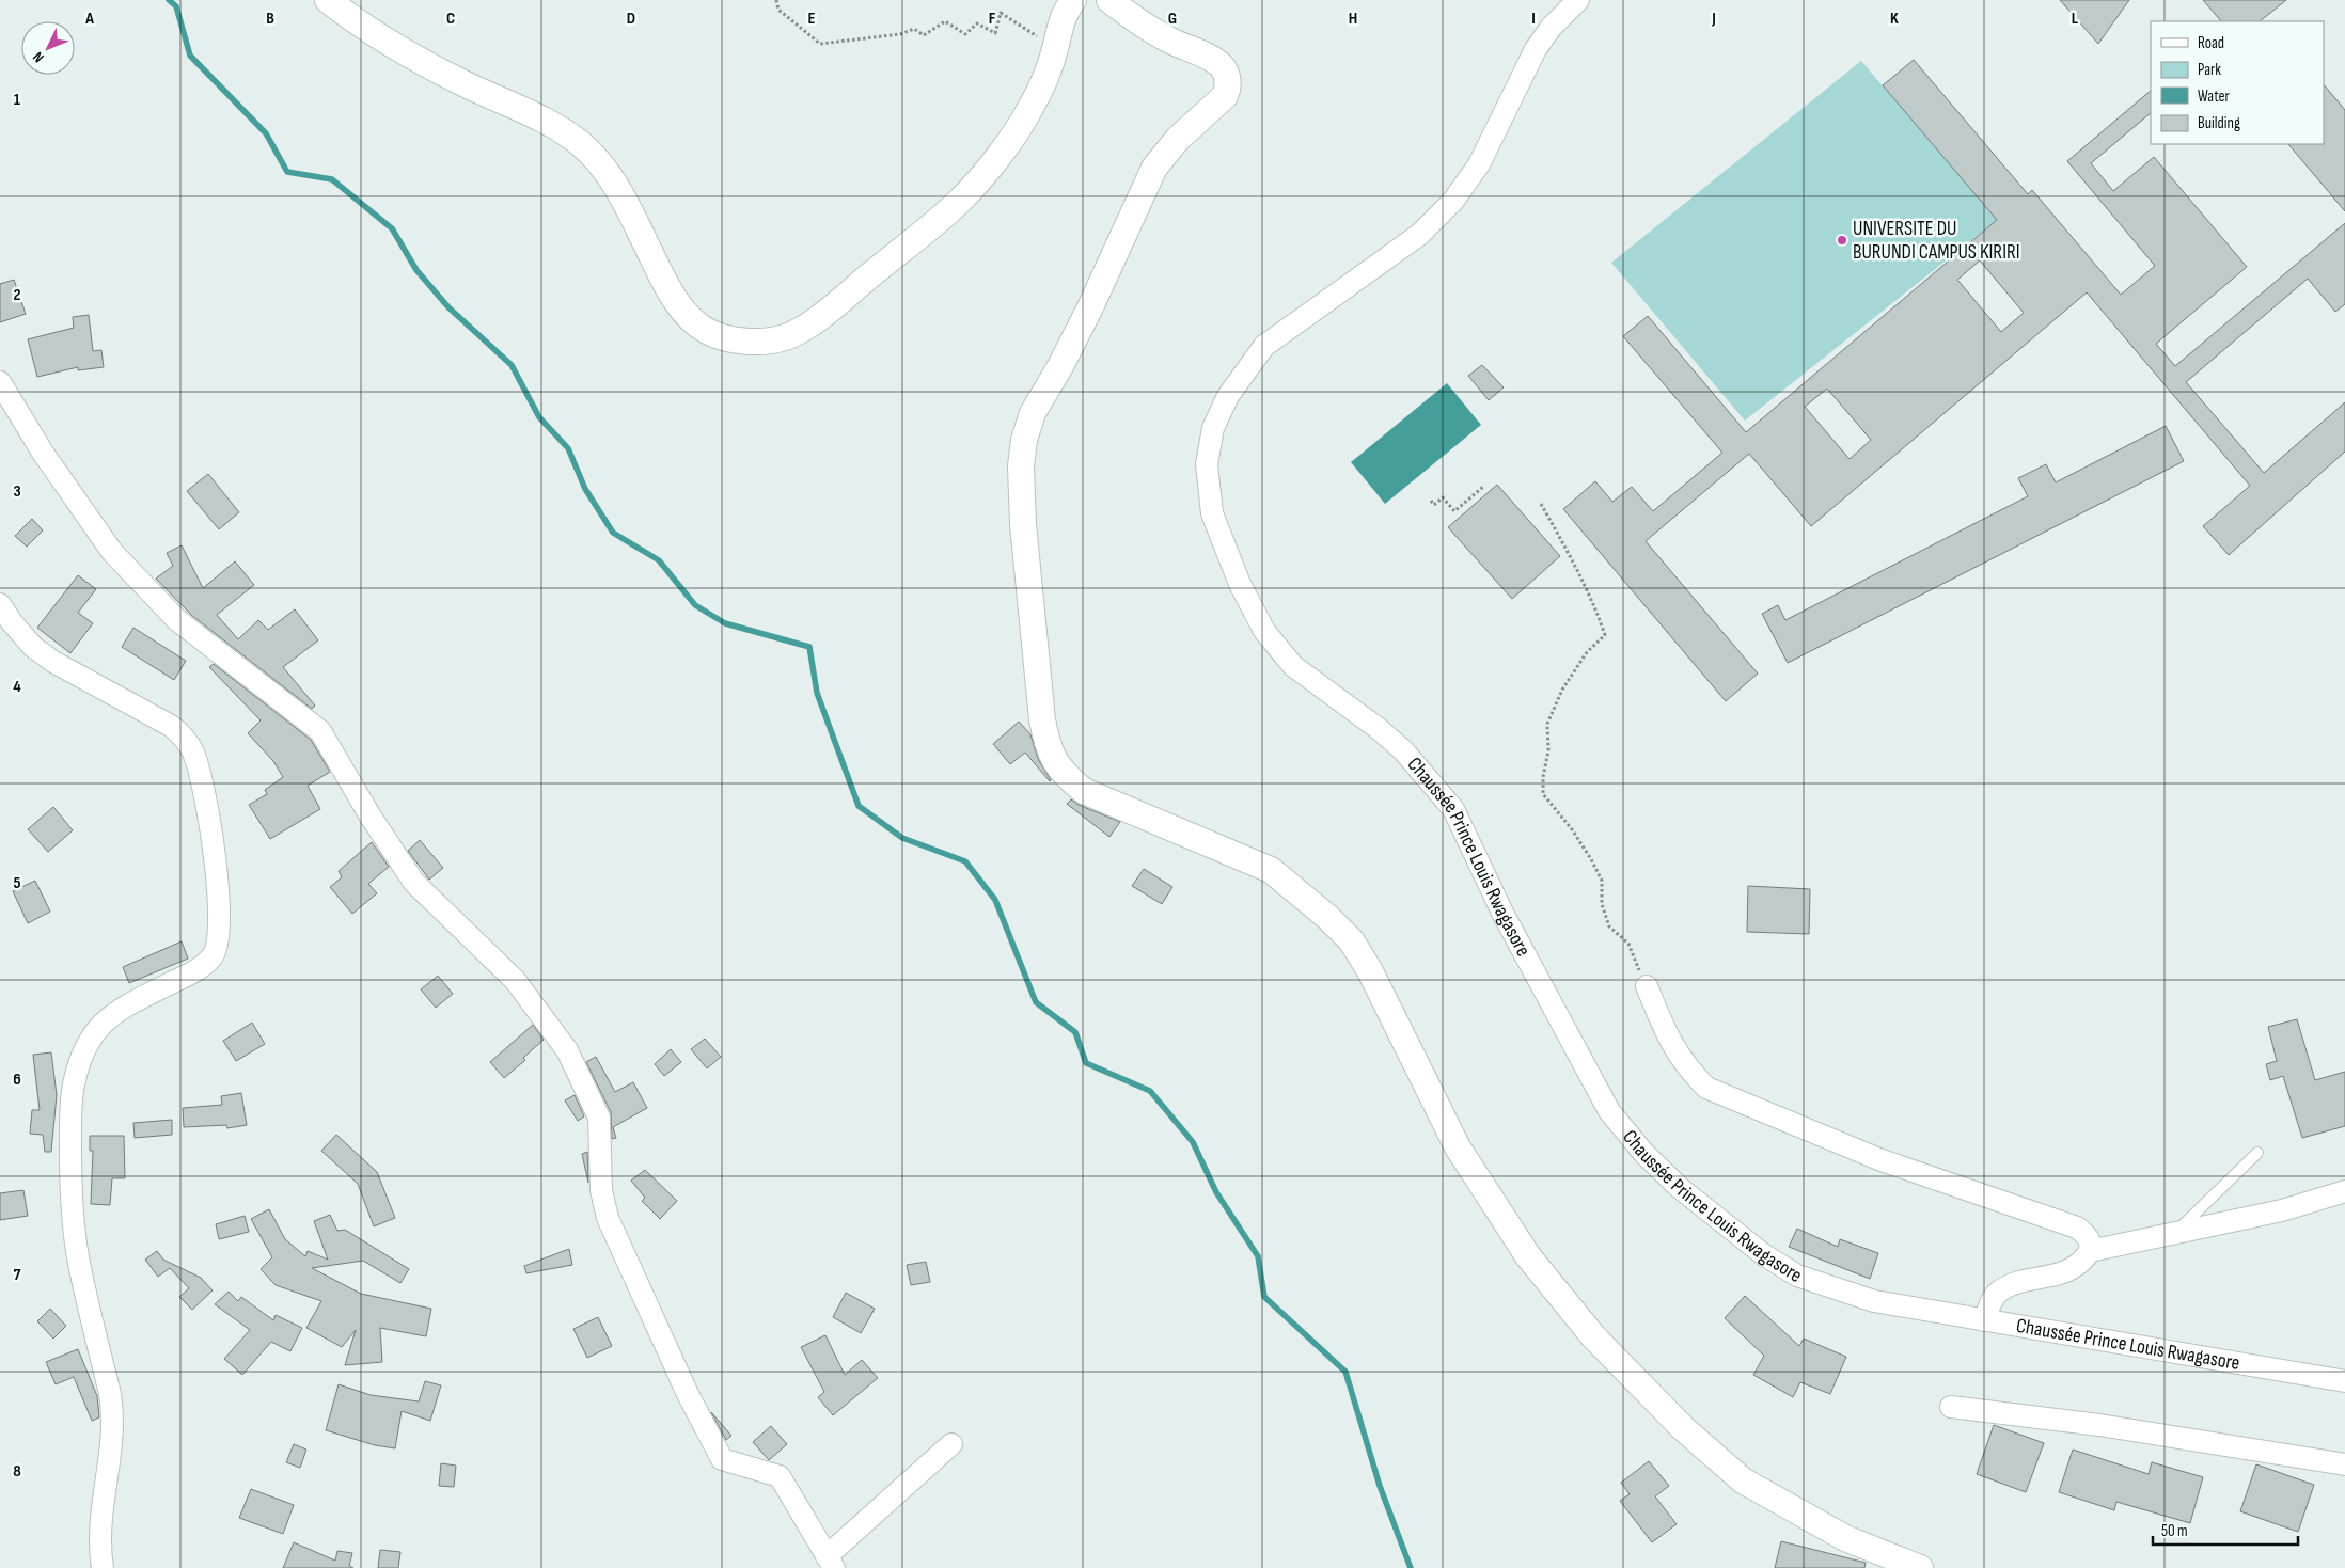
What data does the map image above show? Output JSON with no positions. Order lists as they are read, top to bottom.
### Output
{
  "streets": {
    "street": ["Chaussée Prince Louis Rwagasore"]
  },
  "places": ["UNIVERSITE DU BURUNDI CAMPUS KIRIRI"],
  "legend": [
    "Road",
    "Park",
    "Water",
    "Building"
  ],
  "scale_bar": "50 m",
  "north": "bottom left",
  "grid": {
    "columns": [
      "A",
      "B",
      "C",
      "D",
      "E",
      "F",
      "G",
      "H",
      "I",
      "J",
      "K",
      "L"
    ],
    "rows": [
      "1",
      "2",
      "3",
      "4",
      "5",
      "6",
      "7",
      "8"
    ]
  }
}
